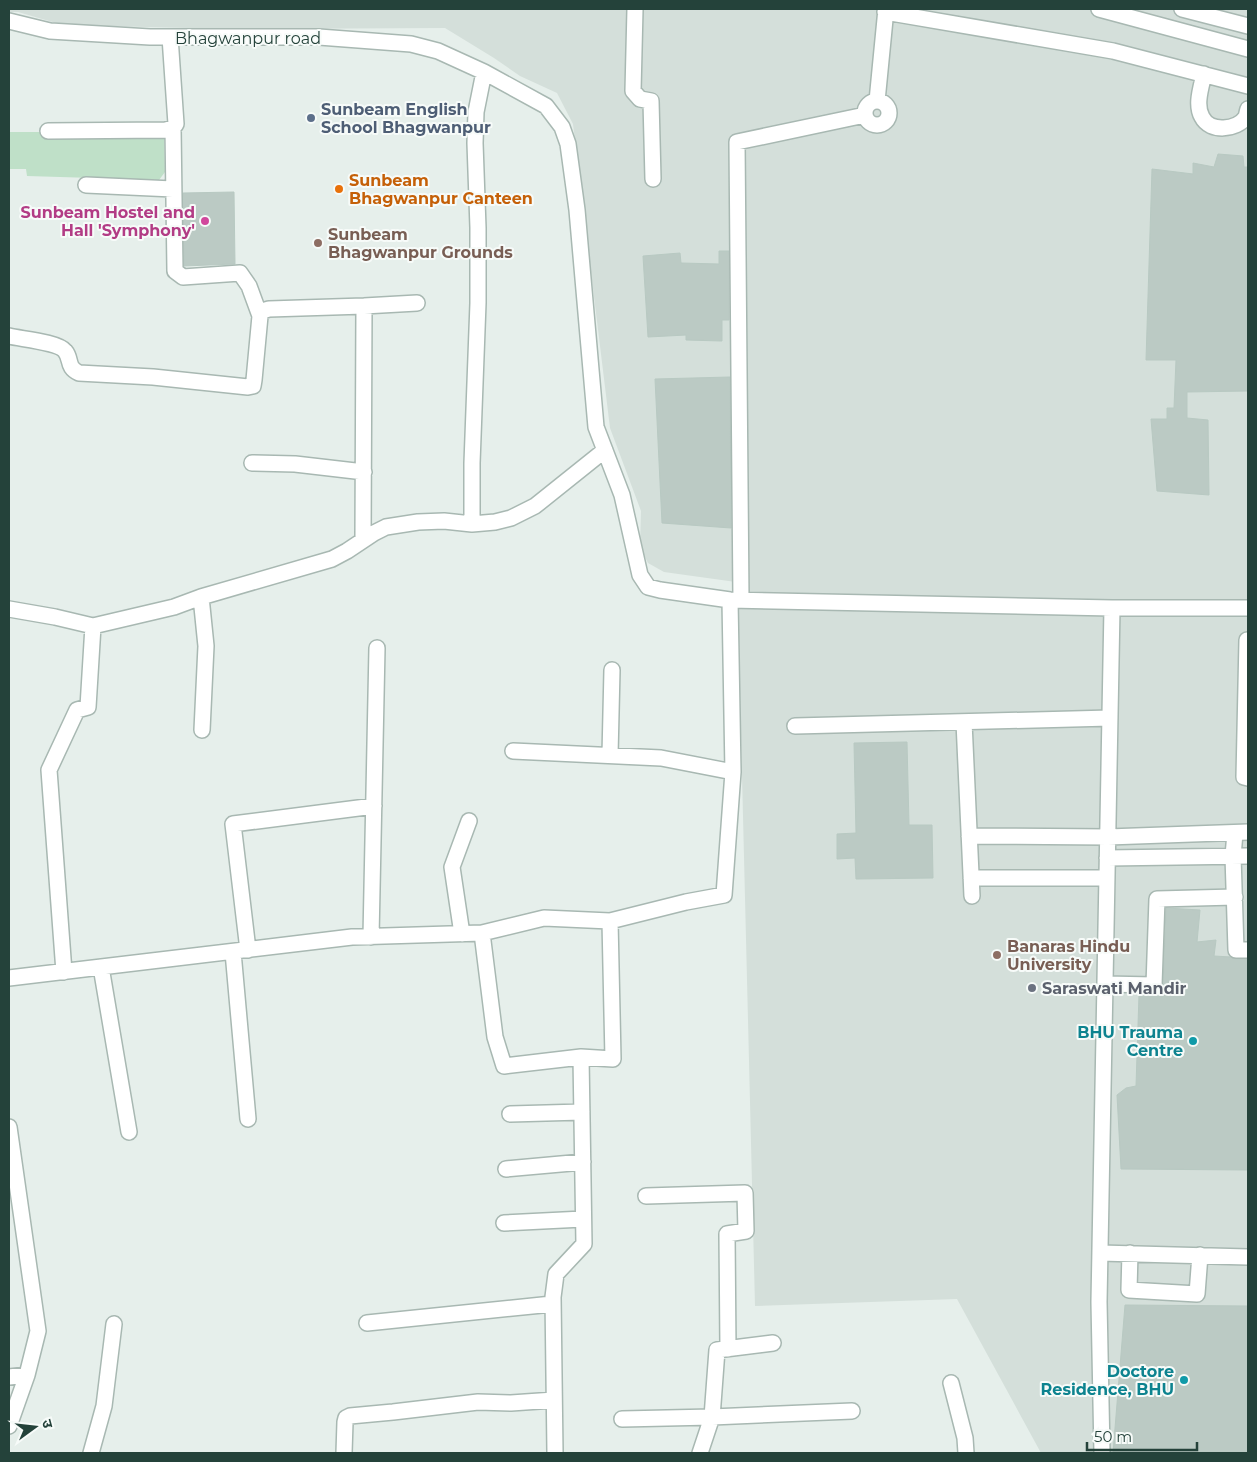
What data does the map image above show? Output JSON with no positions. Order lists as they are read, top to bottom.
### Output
{
  "streets": {
    "street": ["Bhagwanpur road"]
  },
  "places": [
    "Sunbeam English School Bhagwanpur",
    "Sunbeam Bhagwanpur Canteen",
    "Sunbeam Hostel and Hall 'Symphony'",
    "Sunbeam Bhagwanpur Grounds",
    "Banaras Hindu University",
    "Saraswati Mandir",
    "BHU Trauma Centre",
    "Doctore Residence, BHU"
  ],
  "scale_bar": "50 m",
  "north": "right"
}
